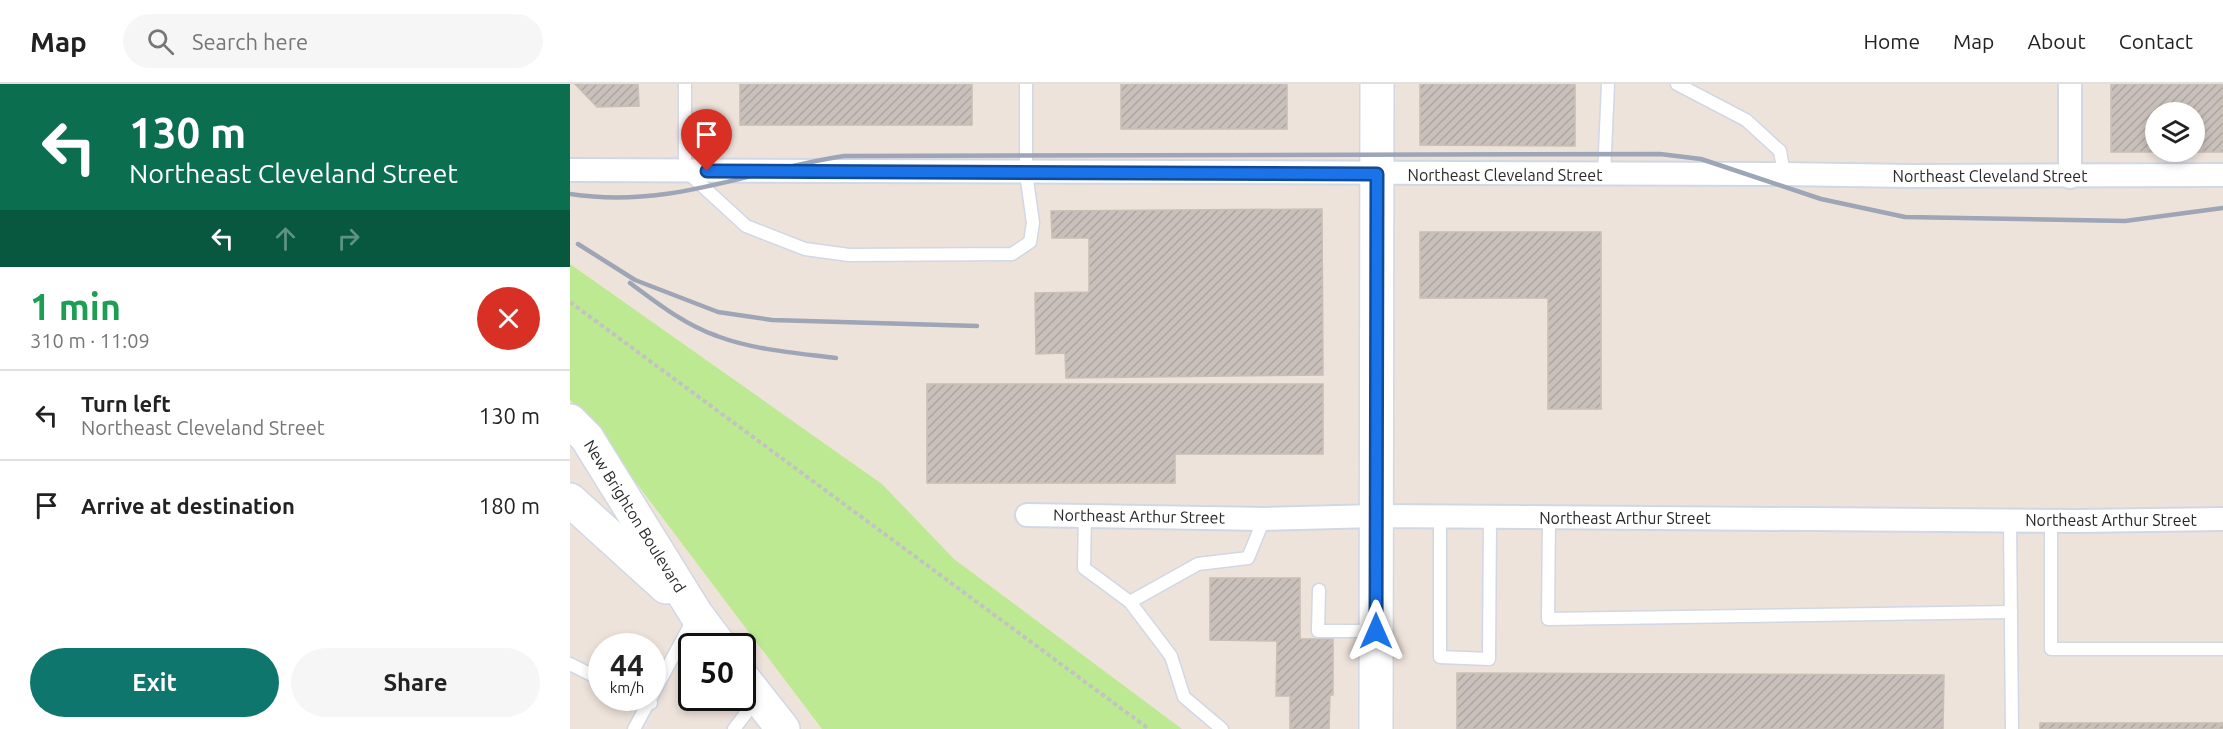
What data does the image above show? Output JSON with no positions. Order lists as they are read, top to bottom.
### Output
{
  "streets": {
    "main road": ["New Brighton Boulevard"],
    "street": ["Northeast Cleveland Street", "Northeast Arthur Street"]
  },
  "page": {
    "header": "Map",
    "search": "Search here",
    "nav": [
      "Home",
      "Map",
      "About",
      "Contact"
    ],
    "turn": ["130 m", "Northeast Cleveland Street"],
    "heading": ["1 min", "310 m · 11:09"],
    "list": [
      {
        "name": "Turn left",
        "note": "Northeast Cleveland Street",
        "value": "130 m"
      },
      {
        "name": "Arrive at destination",
        "value": "180 m"
      }
    ],
    "speed": "44 km/h",
    "limit": "50",
    "buttons": ["Exit", "Share"]
  }
}
